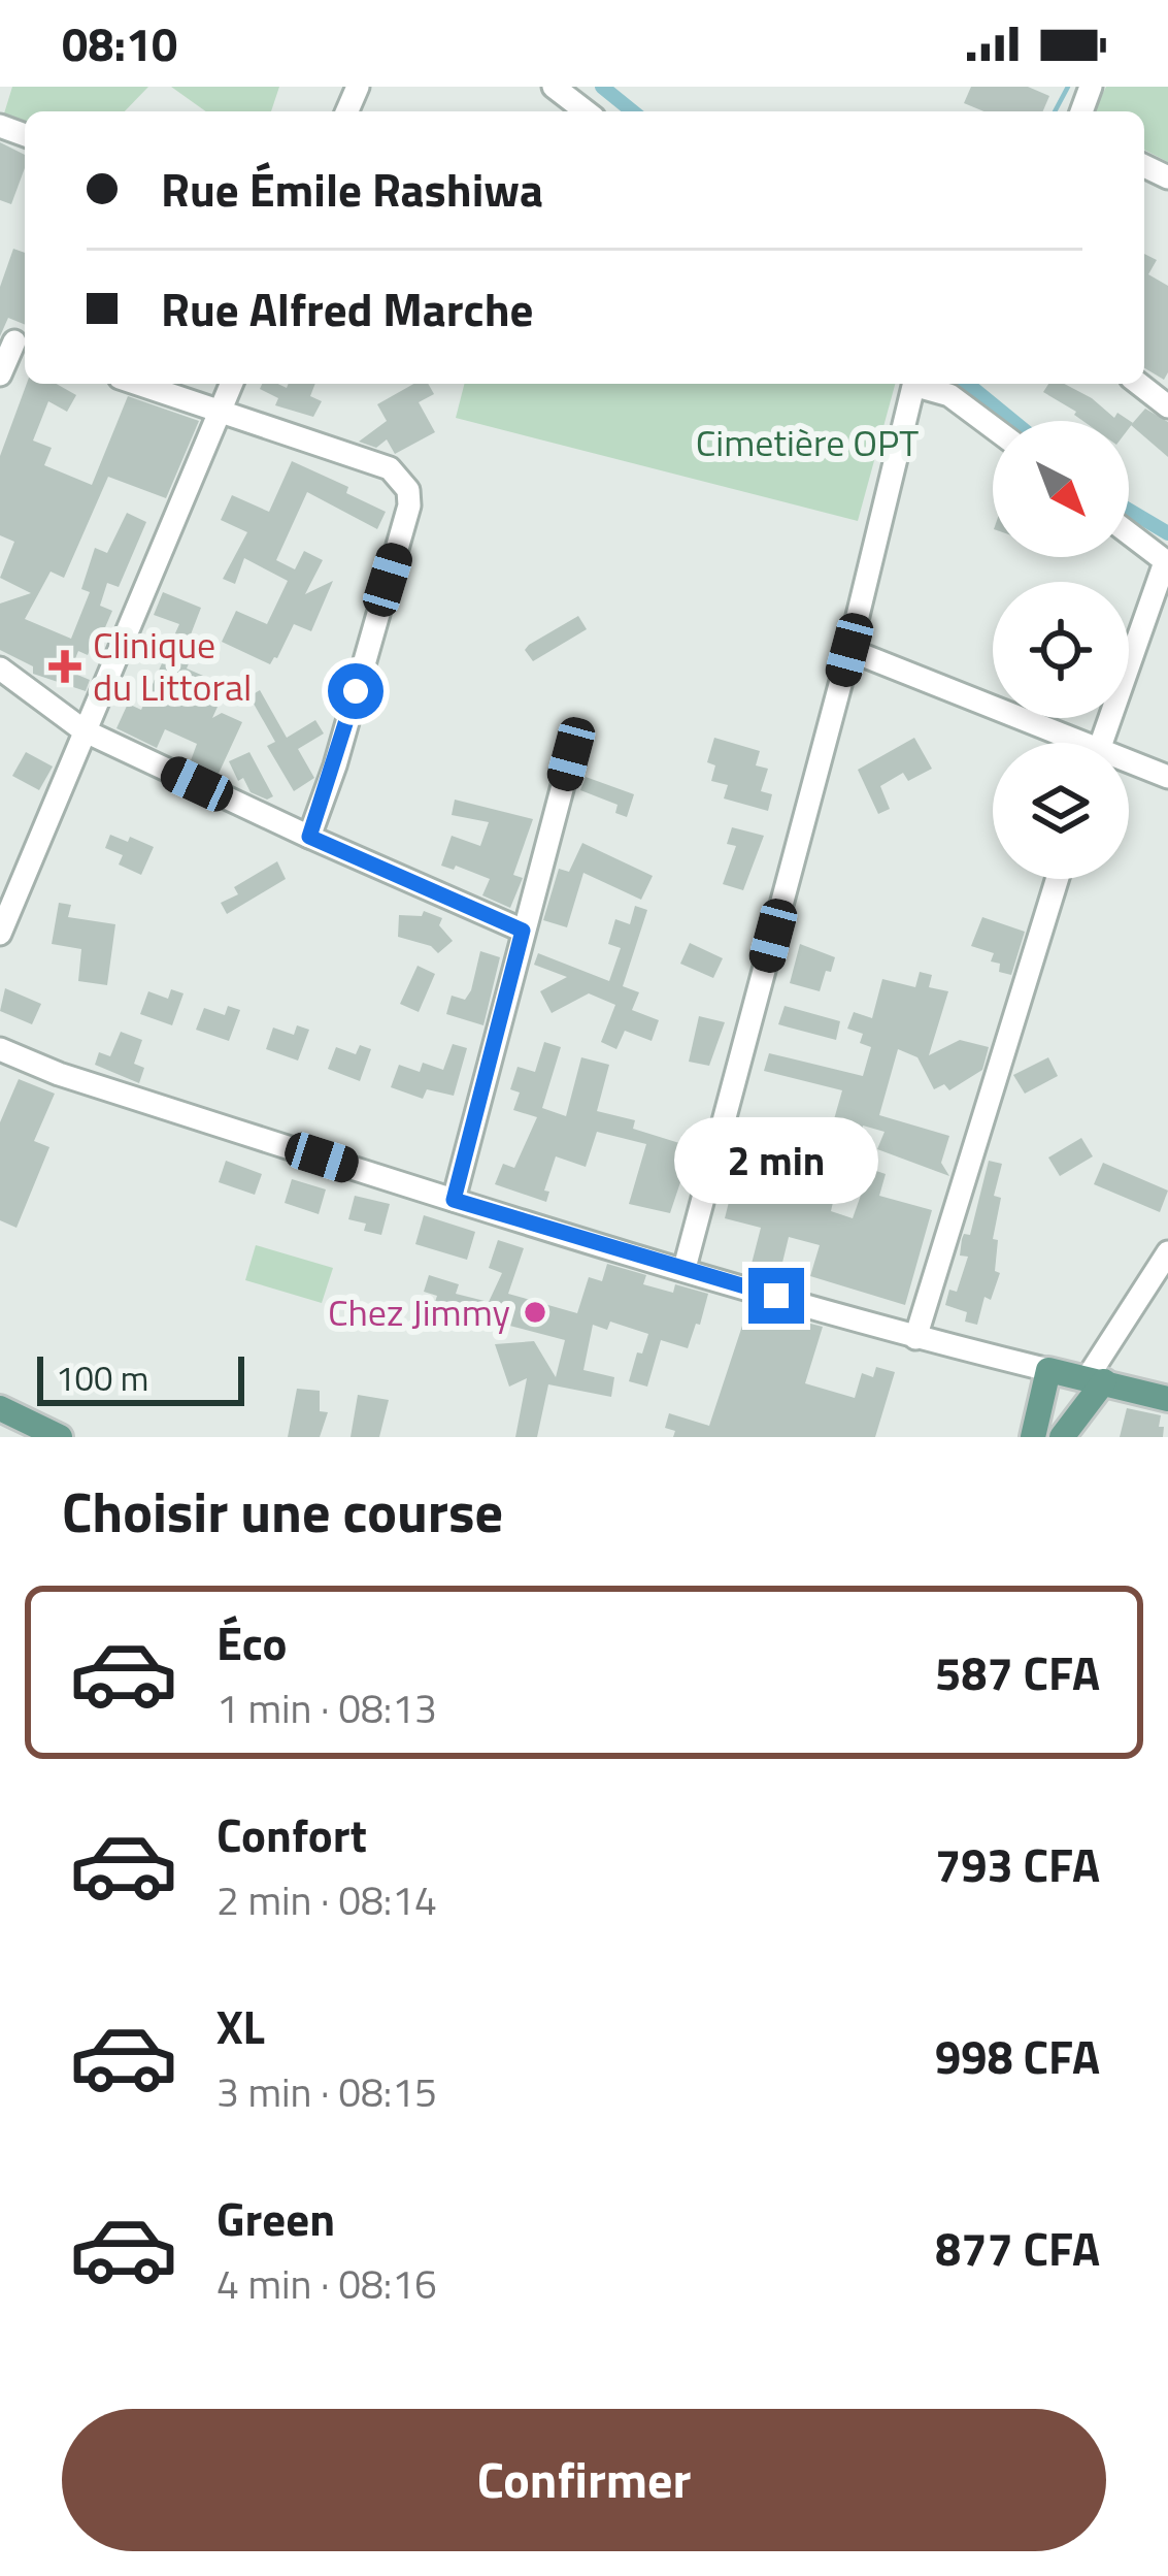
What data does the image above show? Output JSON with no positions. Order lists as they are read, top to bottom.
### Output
{
  "parks": ["Cimetière OPT"],
  "places": {
    "health": ["Clinique du Littoral"],
    "other": ["Chez Jimmy"]
  },
  "scale_bar": "100 m",
  "north": "bottom right",
  "page": {
    "status": "08:10",
    "banner": ["Rue Émile Rashiwa", "Rue Alfred Marche"],
    "bubble": "2 min",
    "scale": "100 m",
    "heading": "Choisir une course",
    "list": [
      {
        "name": "Éco",
        "note": "1 min · 08:13",
        "value": "587 CFA"
      },
      {
        "name": "Confort",
        "note": "2 min · 08:14",
        "value": "793 CFA"
      },
      {
        "name": "XL",
        "note": "3 min · 08:15",
        "value": "998 CFA"
      },
      {
        "name": "Green",
        "note": "4 min · 08:16",
        "value": "877 CFA"
      }
    ],
    "buttons": "Confirmer"
  }
}
